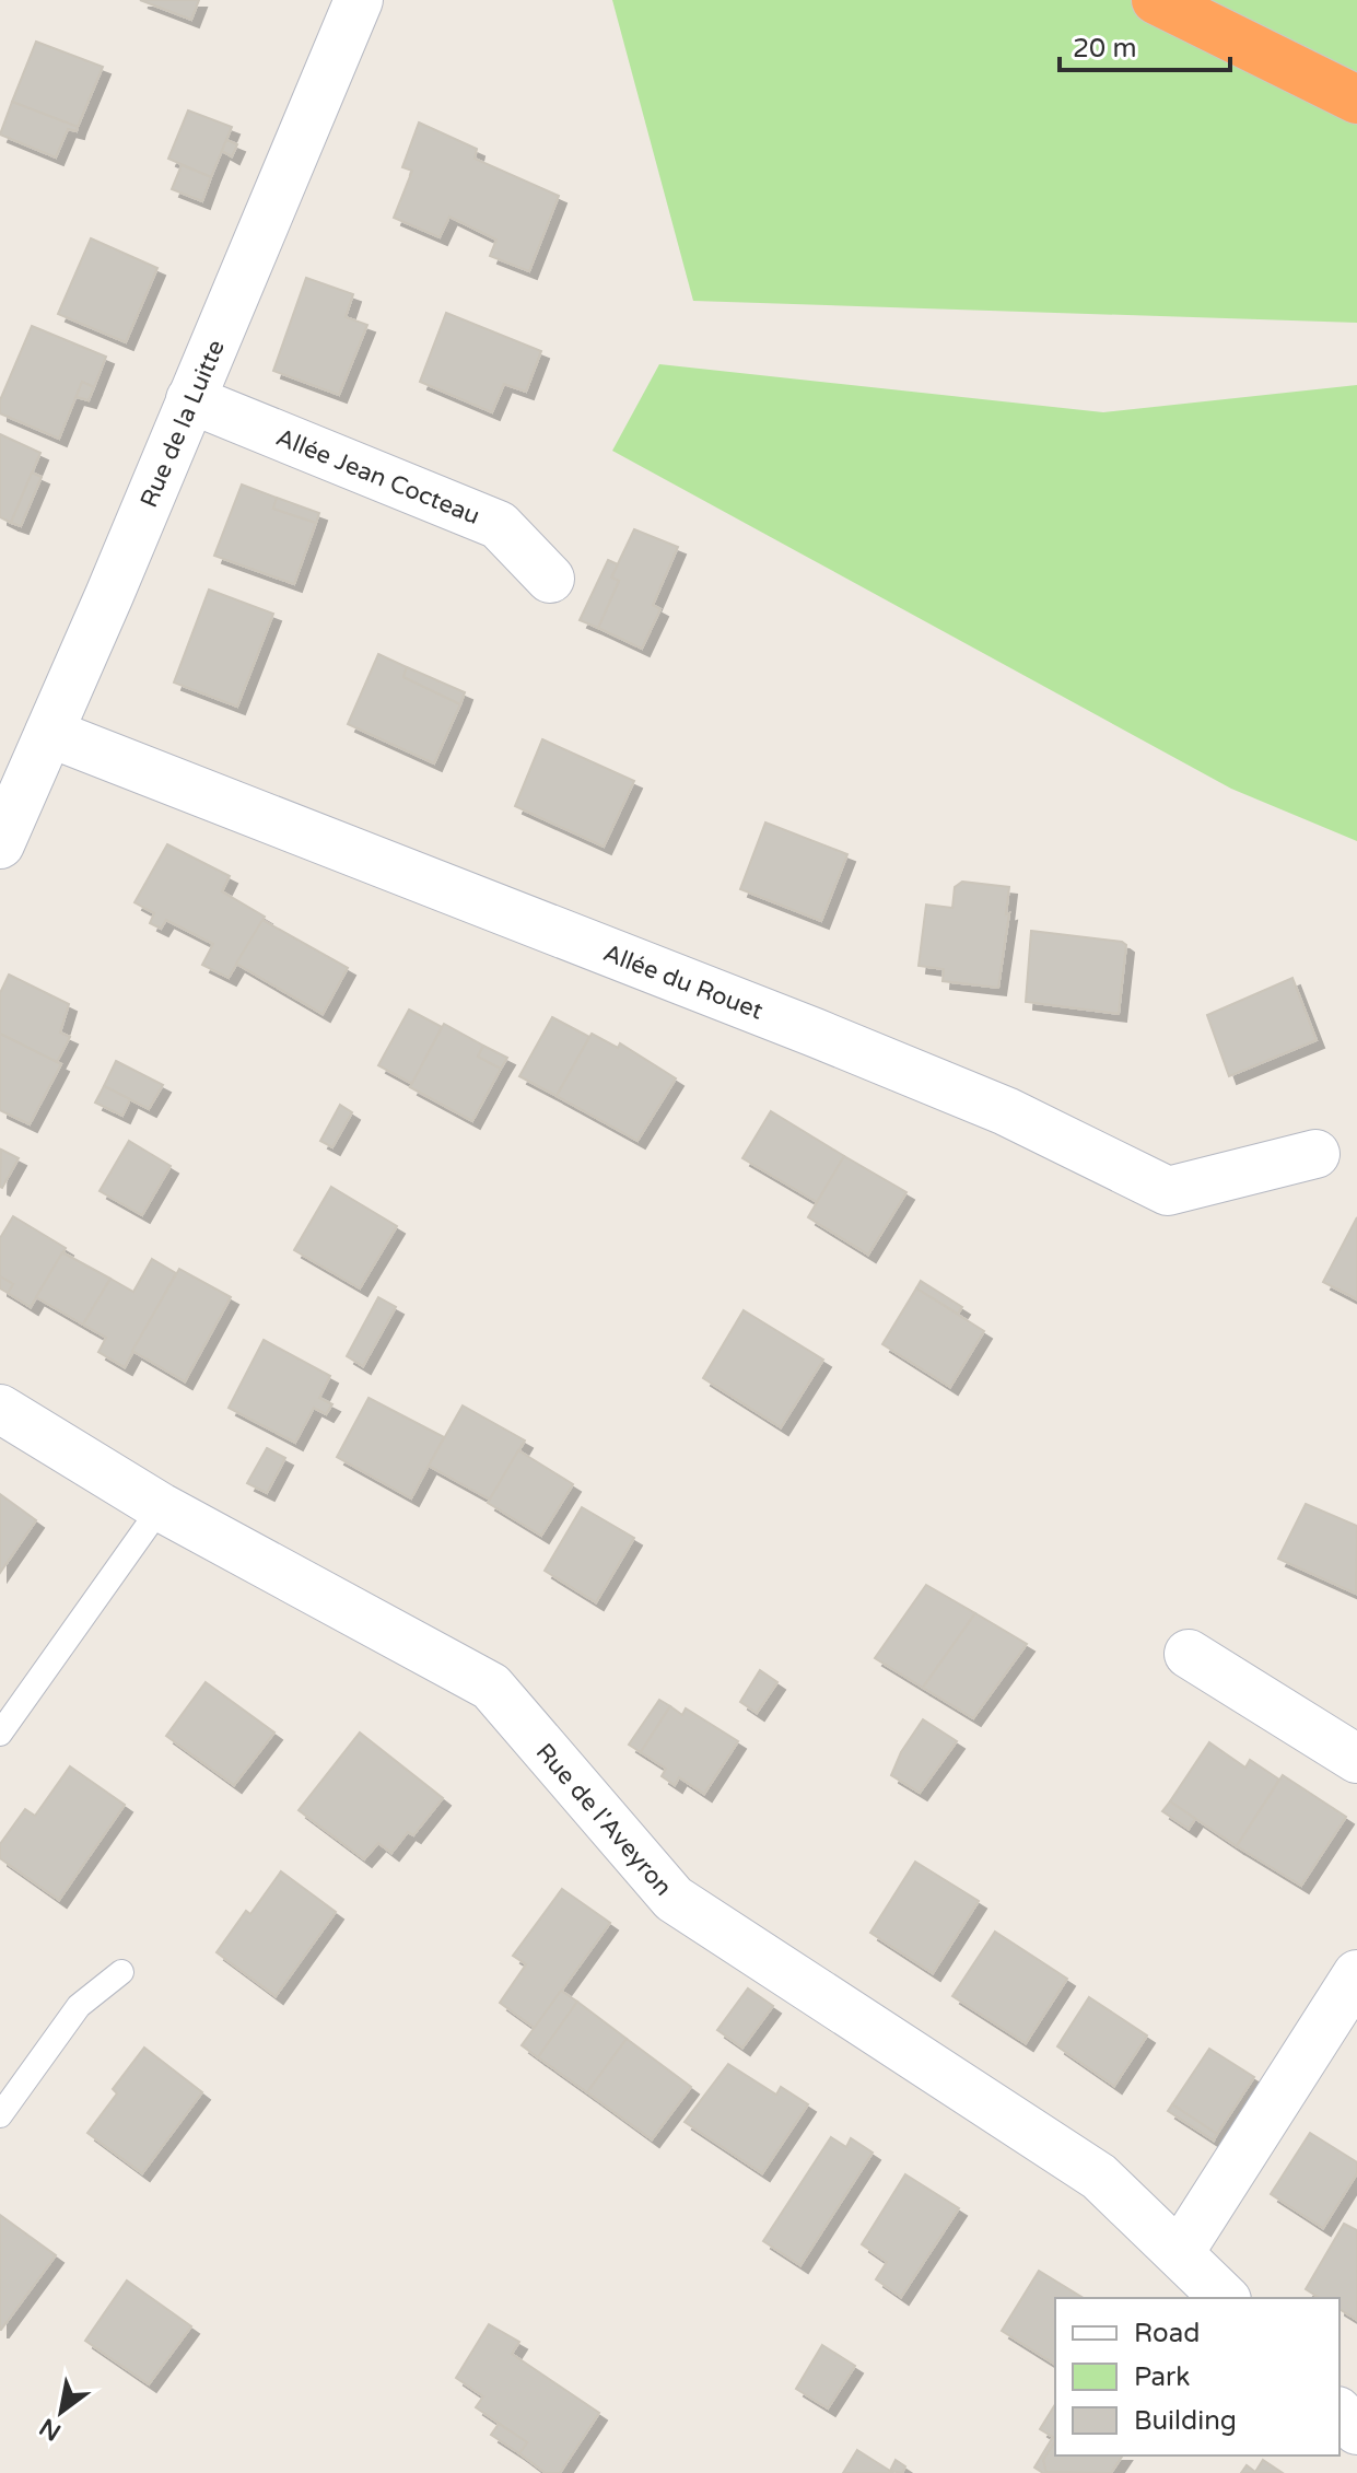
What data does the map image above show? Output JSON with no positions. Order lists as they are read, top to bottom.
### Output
{
  "streets": {
    "street": [
      "Rue de la Luitte",
      "Allée Jean Cocteau",
      "Allée du Rouet",
      "Rue de l'Aveyron"
    ]
  },
  "crossings": [
    ["Rue de la Luitte", "Allée Jean Cocteau"],
    ["Rue de la Luitte", "Allée du Rouet"]
  ],
  "legend": ["Road", "Park", "Building"],
  "scale_bar": "20 m",
  "north": "bottom left"
}
